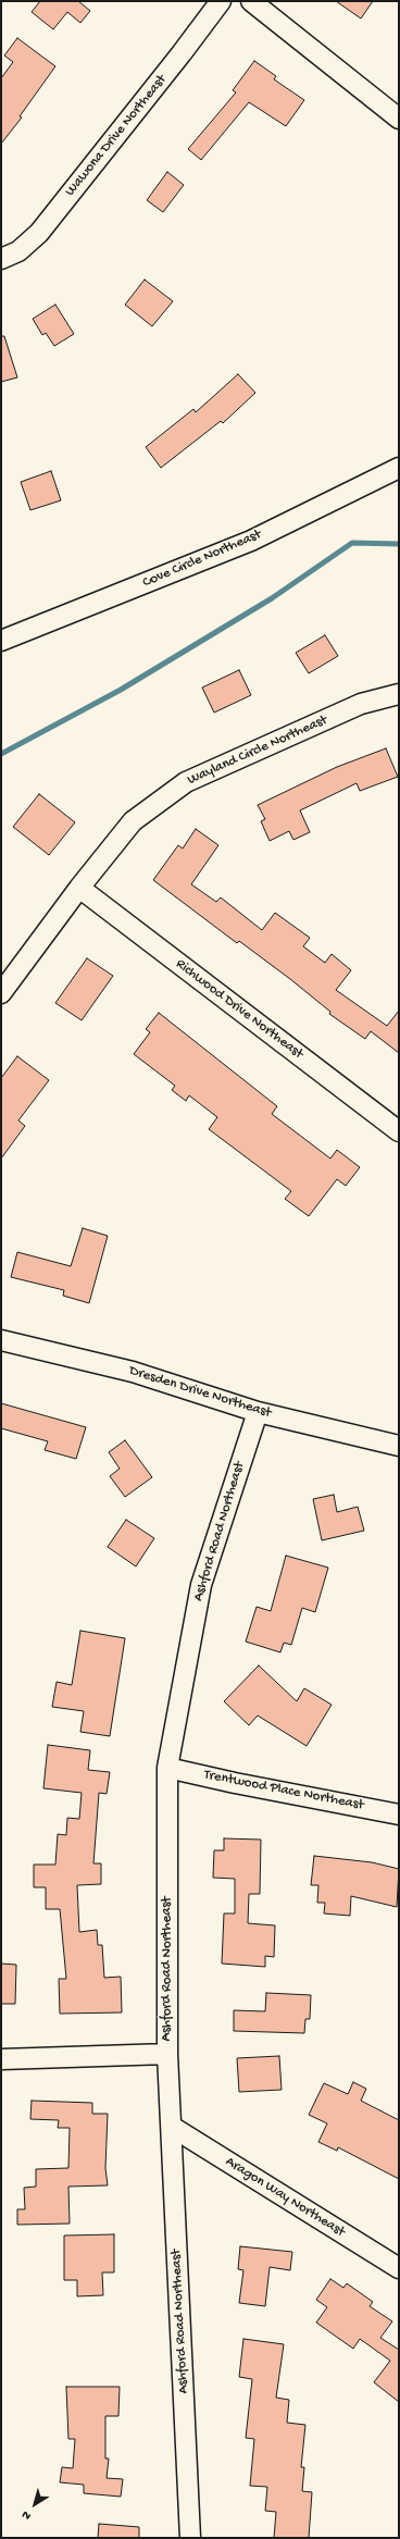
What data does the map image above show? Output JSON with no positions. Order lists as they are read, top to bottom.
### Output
{
  "streets": {
    "street": [
      "Wawona Drive Northeast",
      "Cove Circle Northeast",
      "Wayland Circle Northeast",
      "Richwood Drive Northeast",
      "Dresden Drive Northeast",
      "Ashford Road Northeast",
      "Trentwood Place Northeast",
      "Aragon Way Northeast"
    ]
  },
  "crossings": [
    ["Wayland Circle Northeast", "Richwood Drive Northeast"],
    ["Dresden Drive Northeast", "Ashford Road Northeast"],
    ["Ashford Road Northeast", "Trentwood Place Northeast"],
    ["Ashford Road Northeast", "Aragon Way Northeast"]
  ],
  "north": "bottom left"
}
